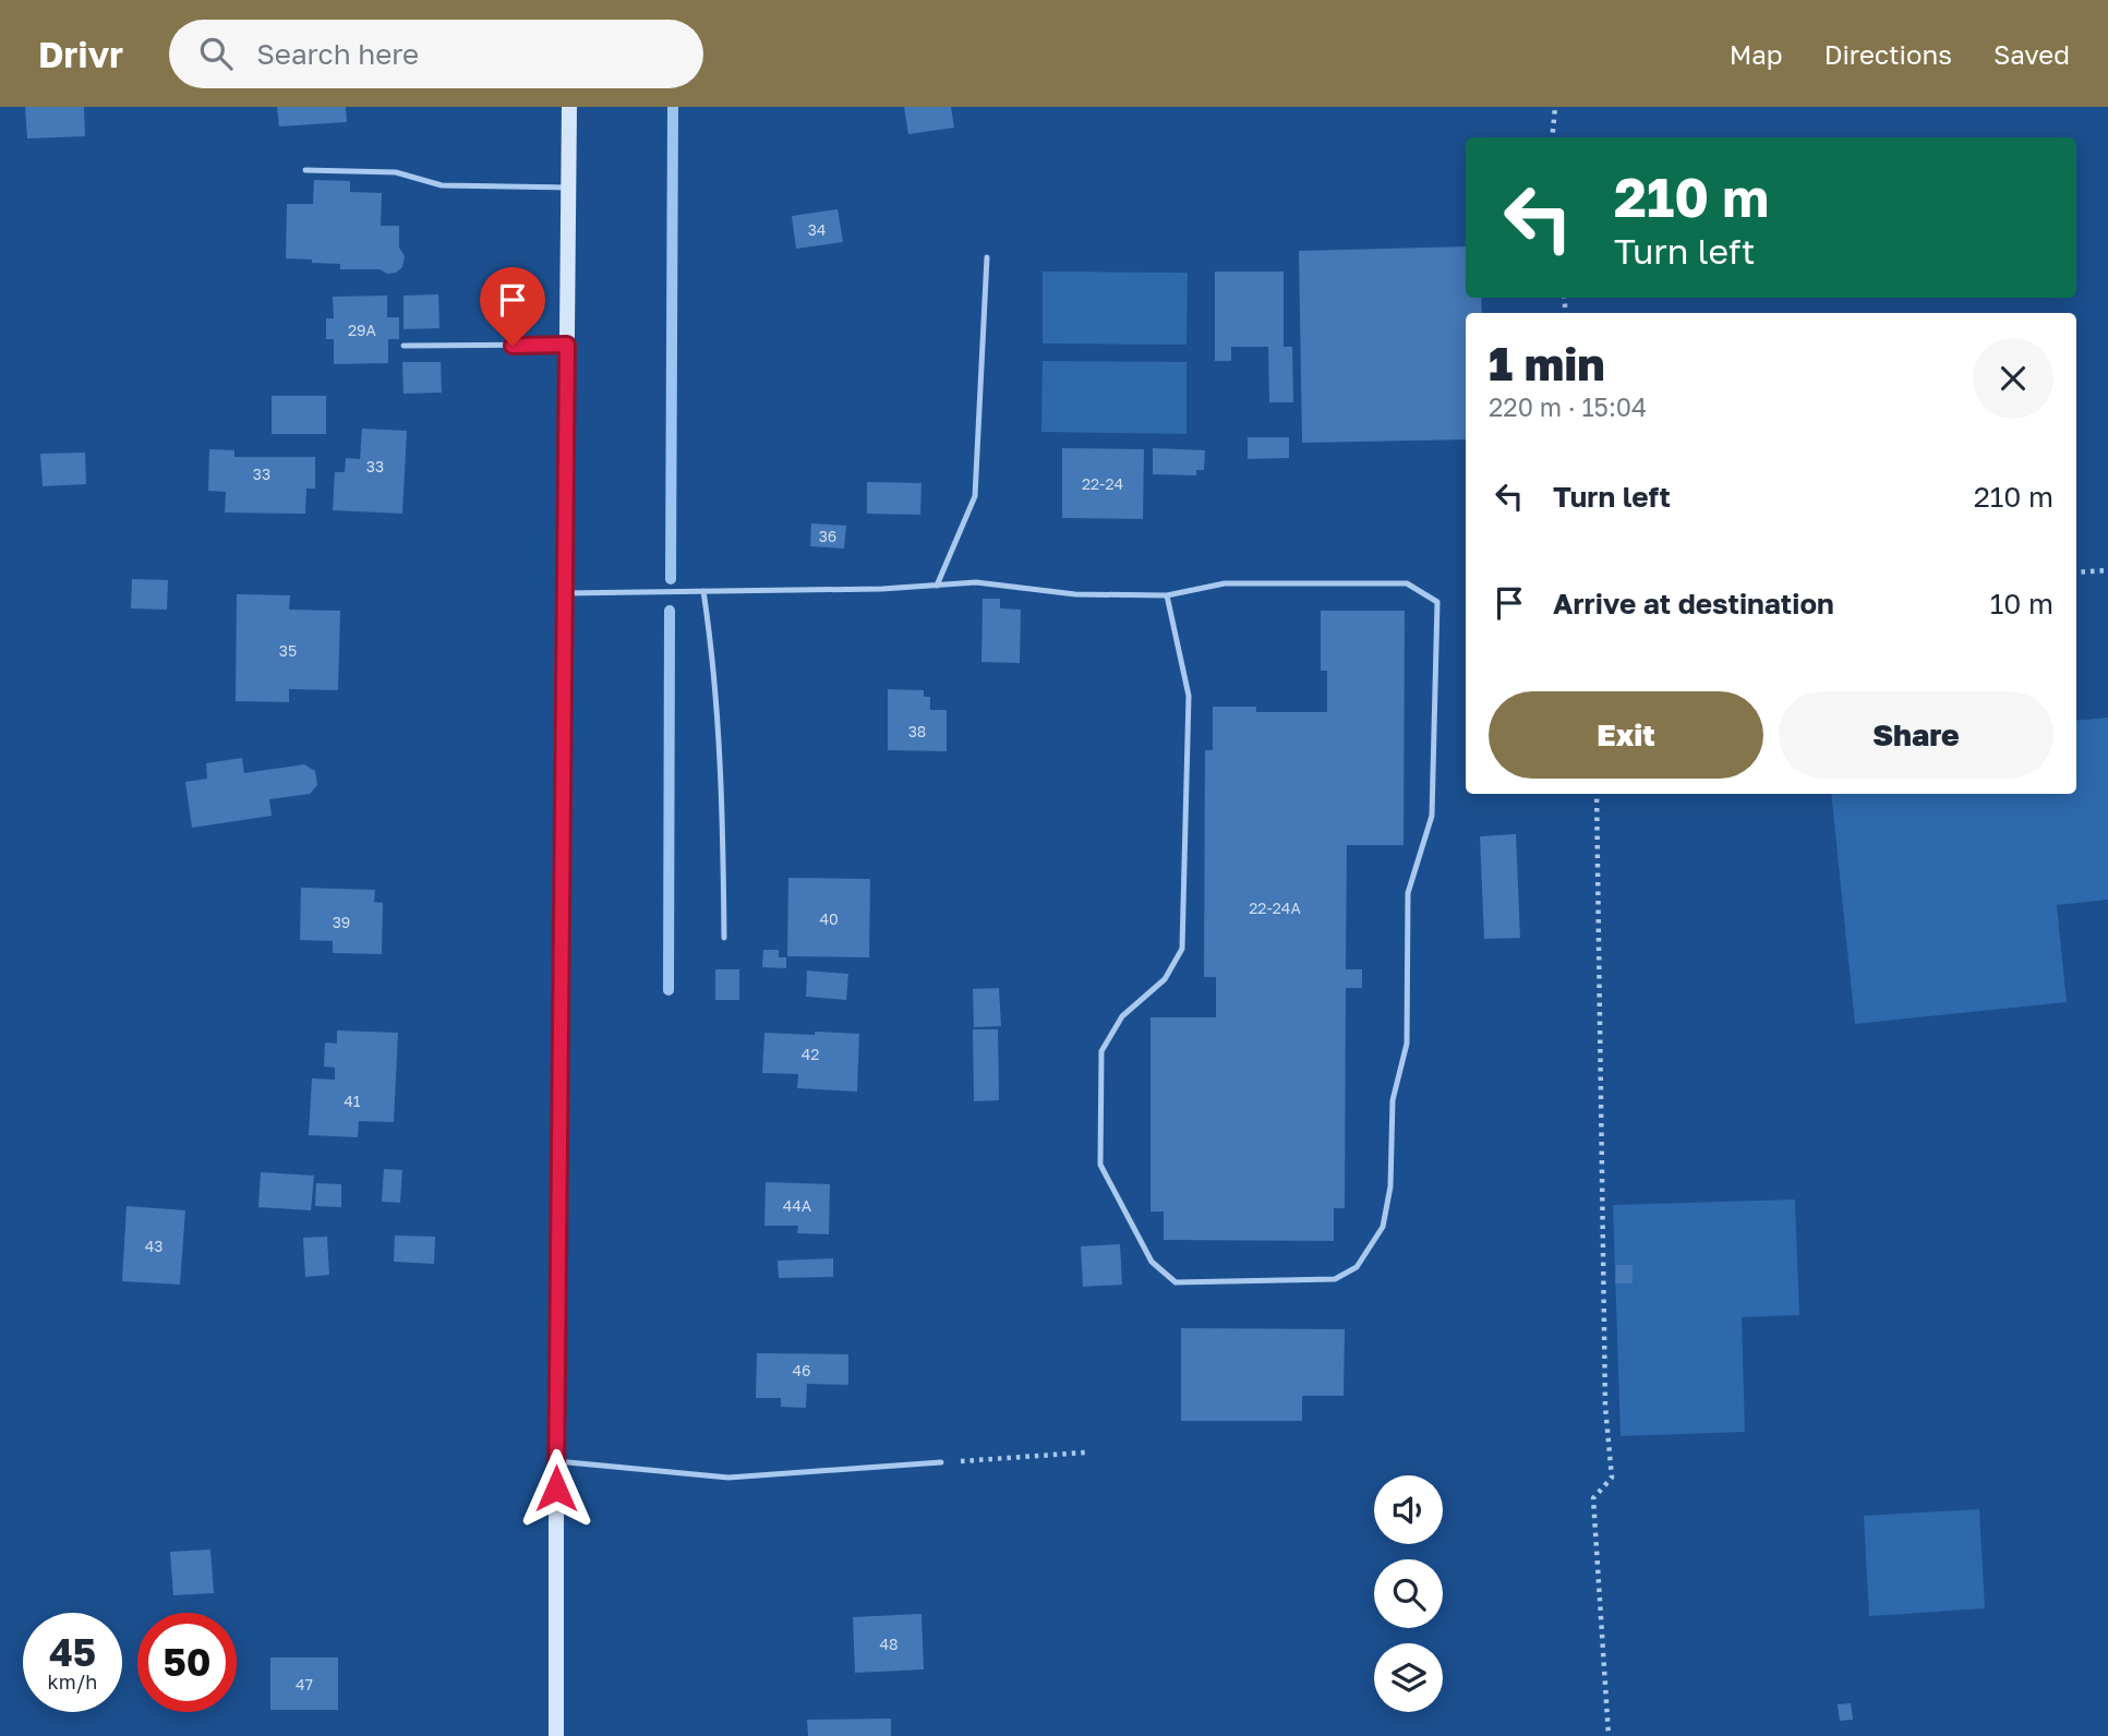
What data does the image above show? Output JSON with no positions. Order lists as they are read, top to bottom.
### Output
{
  "house_numbers": [
    "34",
    "29А",
    "33",
    "33",
    "22-24",
    "36",
    "35",
    "38",
    "22-24А",
    "40",
    "39",
    "42",
    "41",
    "44А",
    "43",
    "46",
    "48",
    "47"
  ],
  "page": {
    "header": "Drivr",
    "search": "Search here",
    "nav": ["Map", "Directions", "Saved"],
    "turn": ["210 m", "Turn left"],
    "heading": ["1 min", "220 m · 15:04"],
    "list": [
      {
        "name": "Turn left",
        "value": "210 m"
      },
      {
        "name": "Arrive at destination",
        "value": "10 m"
      }
    ],
    "buttons": ["Exit", "Share"],
    "speed": "45 km/h",
    "limit": "50"
  }
}
